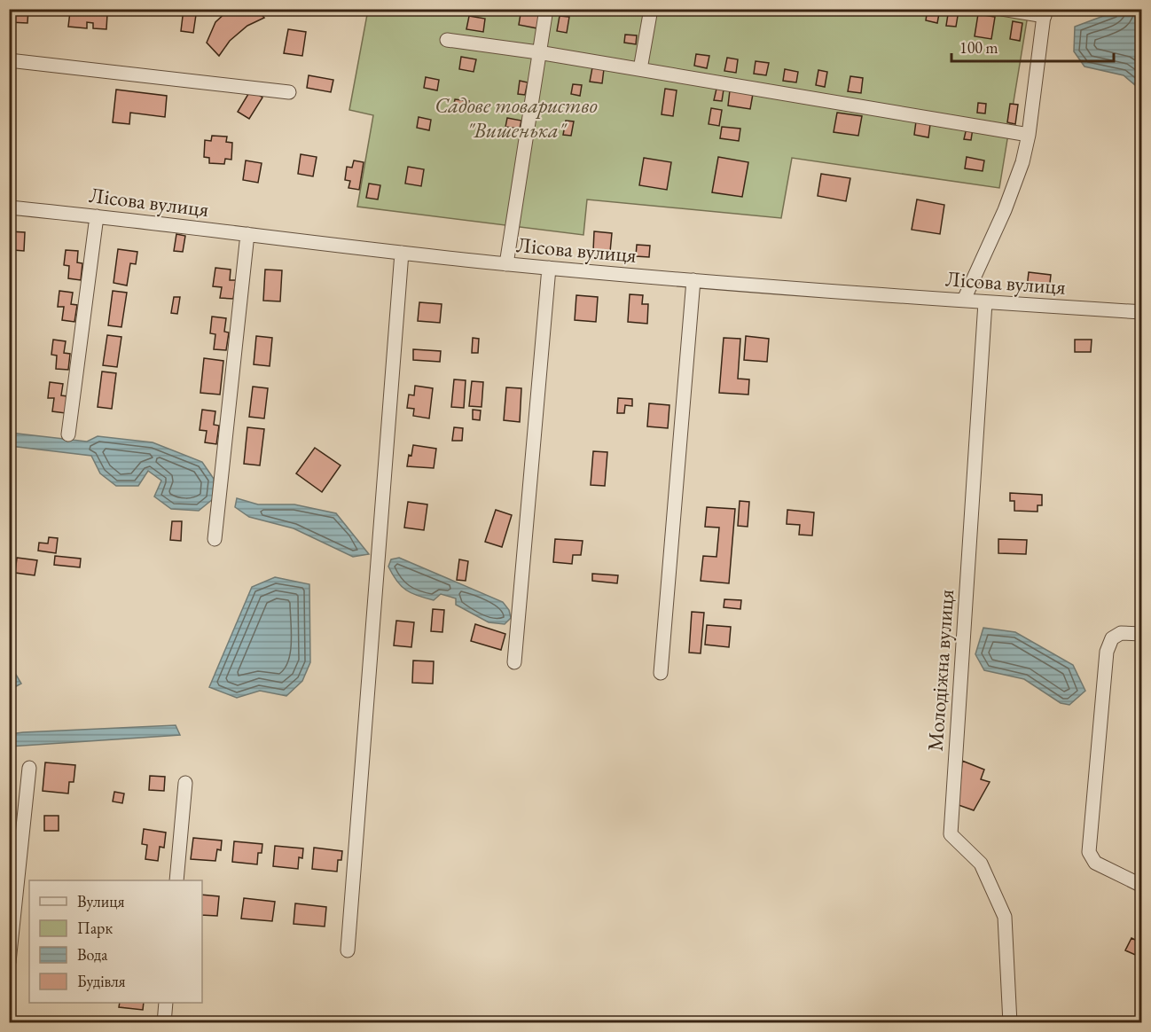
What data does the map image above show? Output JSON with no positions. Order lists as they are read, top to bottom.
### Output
{
  "streets": {
    "street": ["Лісова вулиця", "Молодіжна вулиця"]
  },
  "crossings": [
    ["Лісова вулиця", "Молодіжна вулиця"]
  ],
  "parks": ["Садове товариство \"Вишенька\""],
  "legend": [
    "Вулиця",
    "Парк",
    "Вода",
    "Будівля"
  ],
  "scale_bar": "100 m"
}
